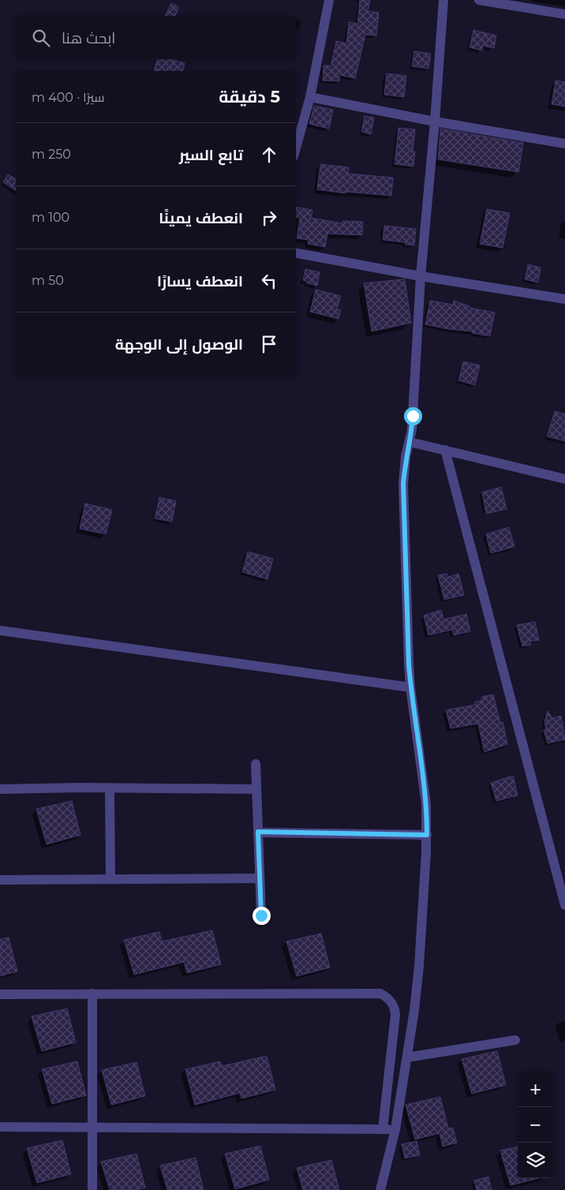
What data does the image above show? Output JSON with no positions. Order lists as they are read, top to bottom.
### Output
{
  "page": {
    "search": "ابحث هنا",
    "heading": ["5 دقيقة", "سيرًا · 400 m"],
    "list": [
      ["تابع السير", "250 m"],
      ["انعطف يمينًا", "100 m"],
      ["انعطف يسارًا", "50 m"],
      "الوصول إلى الوجهة"
    ],
    "map_buttons": ["+", "−"]
  }
}
